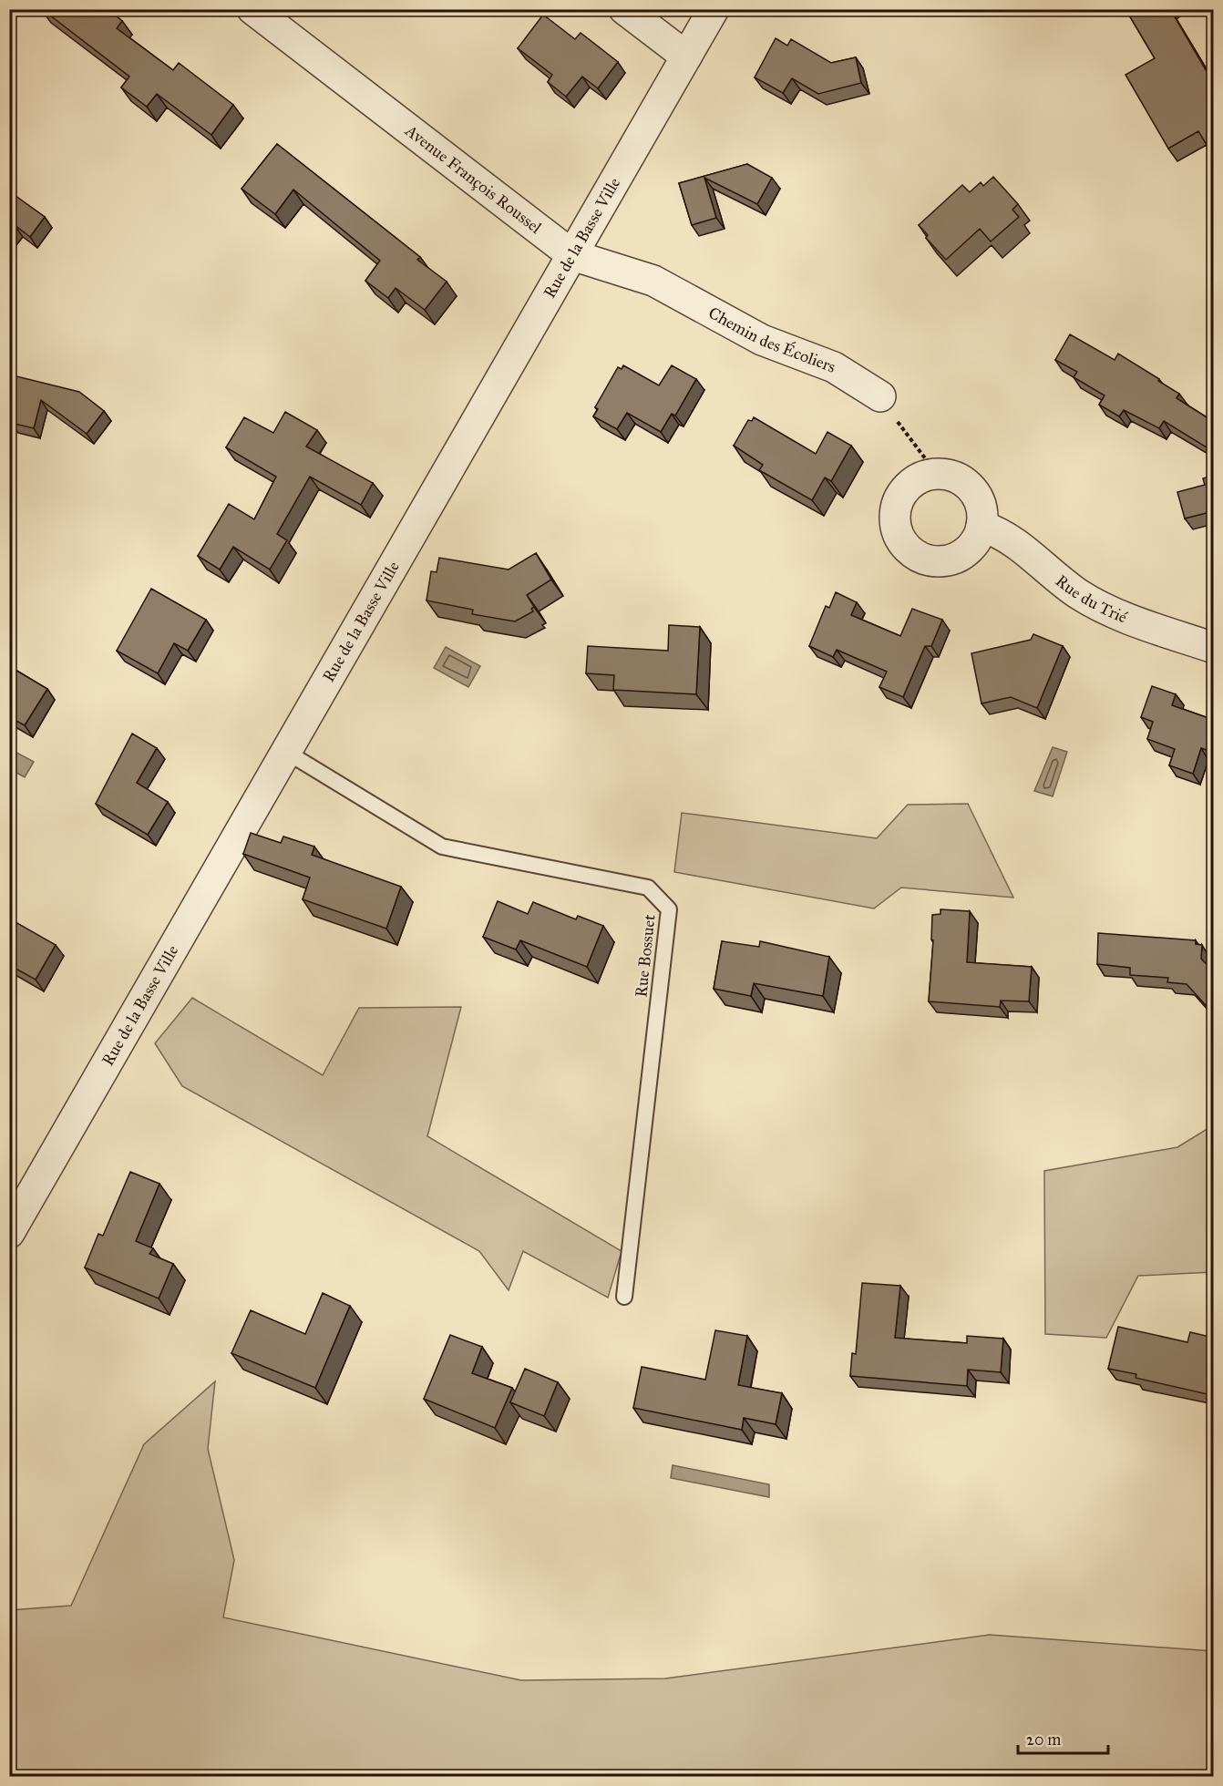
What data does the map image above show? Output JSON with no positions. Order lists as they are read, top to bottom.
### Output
{
  "streets": {
    "street": [
      "Avenue François Roussel",
      "Rue de la Basse Ville",
      "Chemin des Écoliers",
      "Rue du Trié"
    ],
    "lane": ["Rue Bossuet"]
  },
  "crossings": [
    ["Avenue François Roussel", "Rue de la Basse Ville"],
    ["Avenue François Roussel", "Chemin des Écoliers"],
    ["Rue de la Basse Ville", "Chemin des Écoliers"],
    ["Rue de la Basse Ville", "Rue Bossuet"]
  ],
  "scale_bar": "20 m"
}
